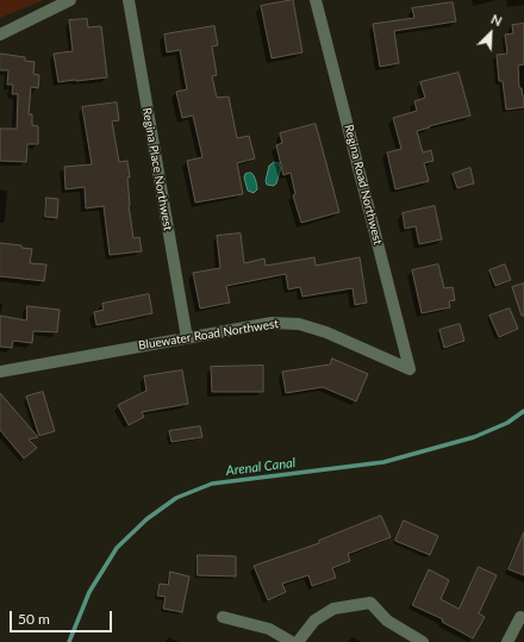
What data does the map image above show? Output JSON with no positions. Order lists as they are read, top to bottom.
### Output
{
  "streets": {
    "street": ["Regina Place Northwest", "Regina Road Northwest", "Bluewater Road Northwest"]
  },
  "crossings": [
    ["Regina Place Northwest", "Bluewater Road Northwest"],
    ["Regina Road Northwest", "Bluewater Road Northwest"]
  ],
  "water": ["Arenal Canal"],
  "scale_bar": "50 m",
  "north": "top right"
}
